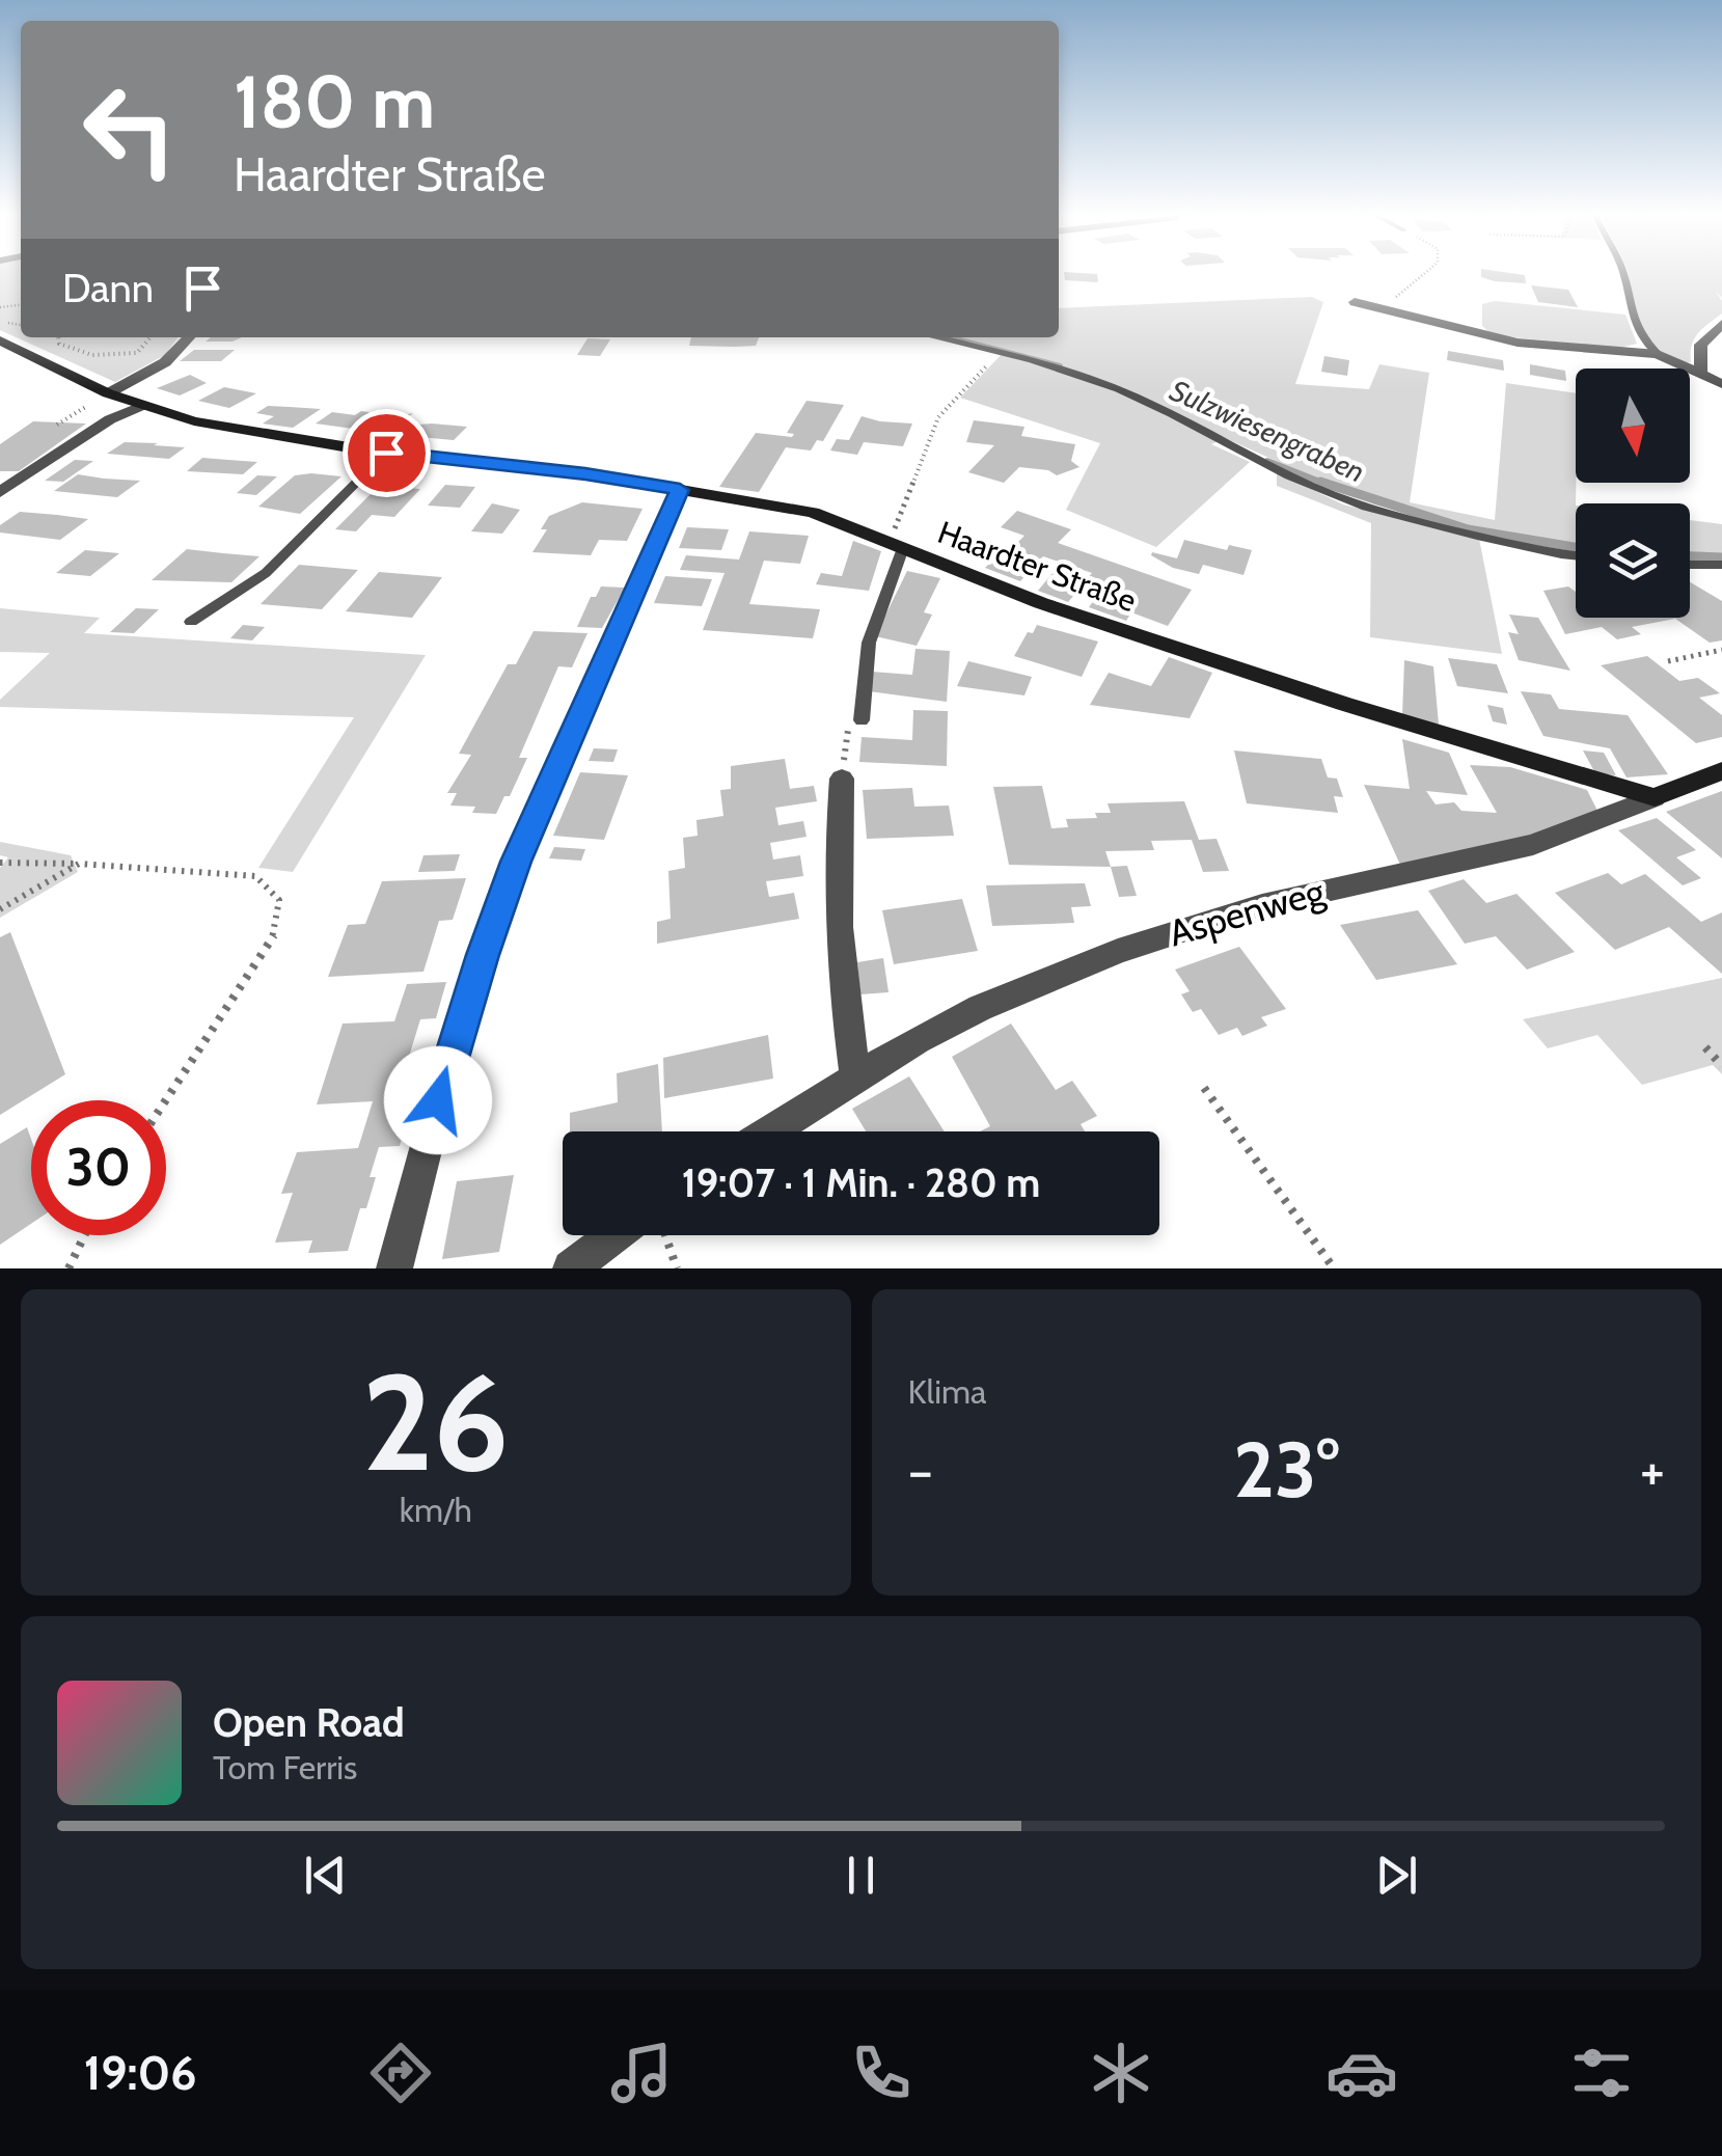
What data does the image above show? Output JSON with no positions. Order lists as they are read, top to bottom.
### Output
{
  "streets": {
    "street": ["Haardter Straße", "Aspenweg"]
  },
  "crossings": [
    ["Haardter Straße", "Aspenweg"]
  ],
  "water": ["Sulzwiesengraben"],
  "north": "bottom",
  "page": {
    "turn": ["180 m", "Haardter Straße"],
    "then": "Dann",
    "limit": "30",
    "trip": "19:07 · 1 Min. · 280 m",
    "tile": [
      ["26", "km/h"],
      "Klima"
    ],
    "heat": ["−", "23°", "+"],
    "song": ["Open Road", "Tom Ferris"],
    "tabs": "19:06"
  }
}
